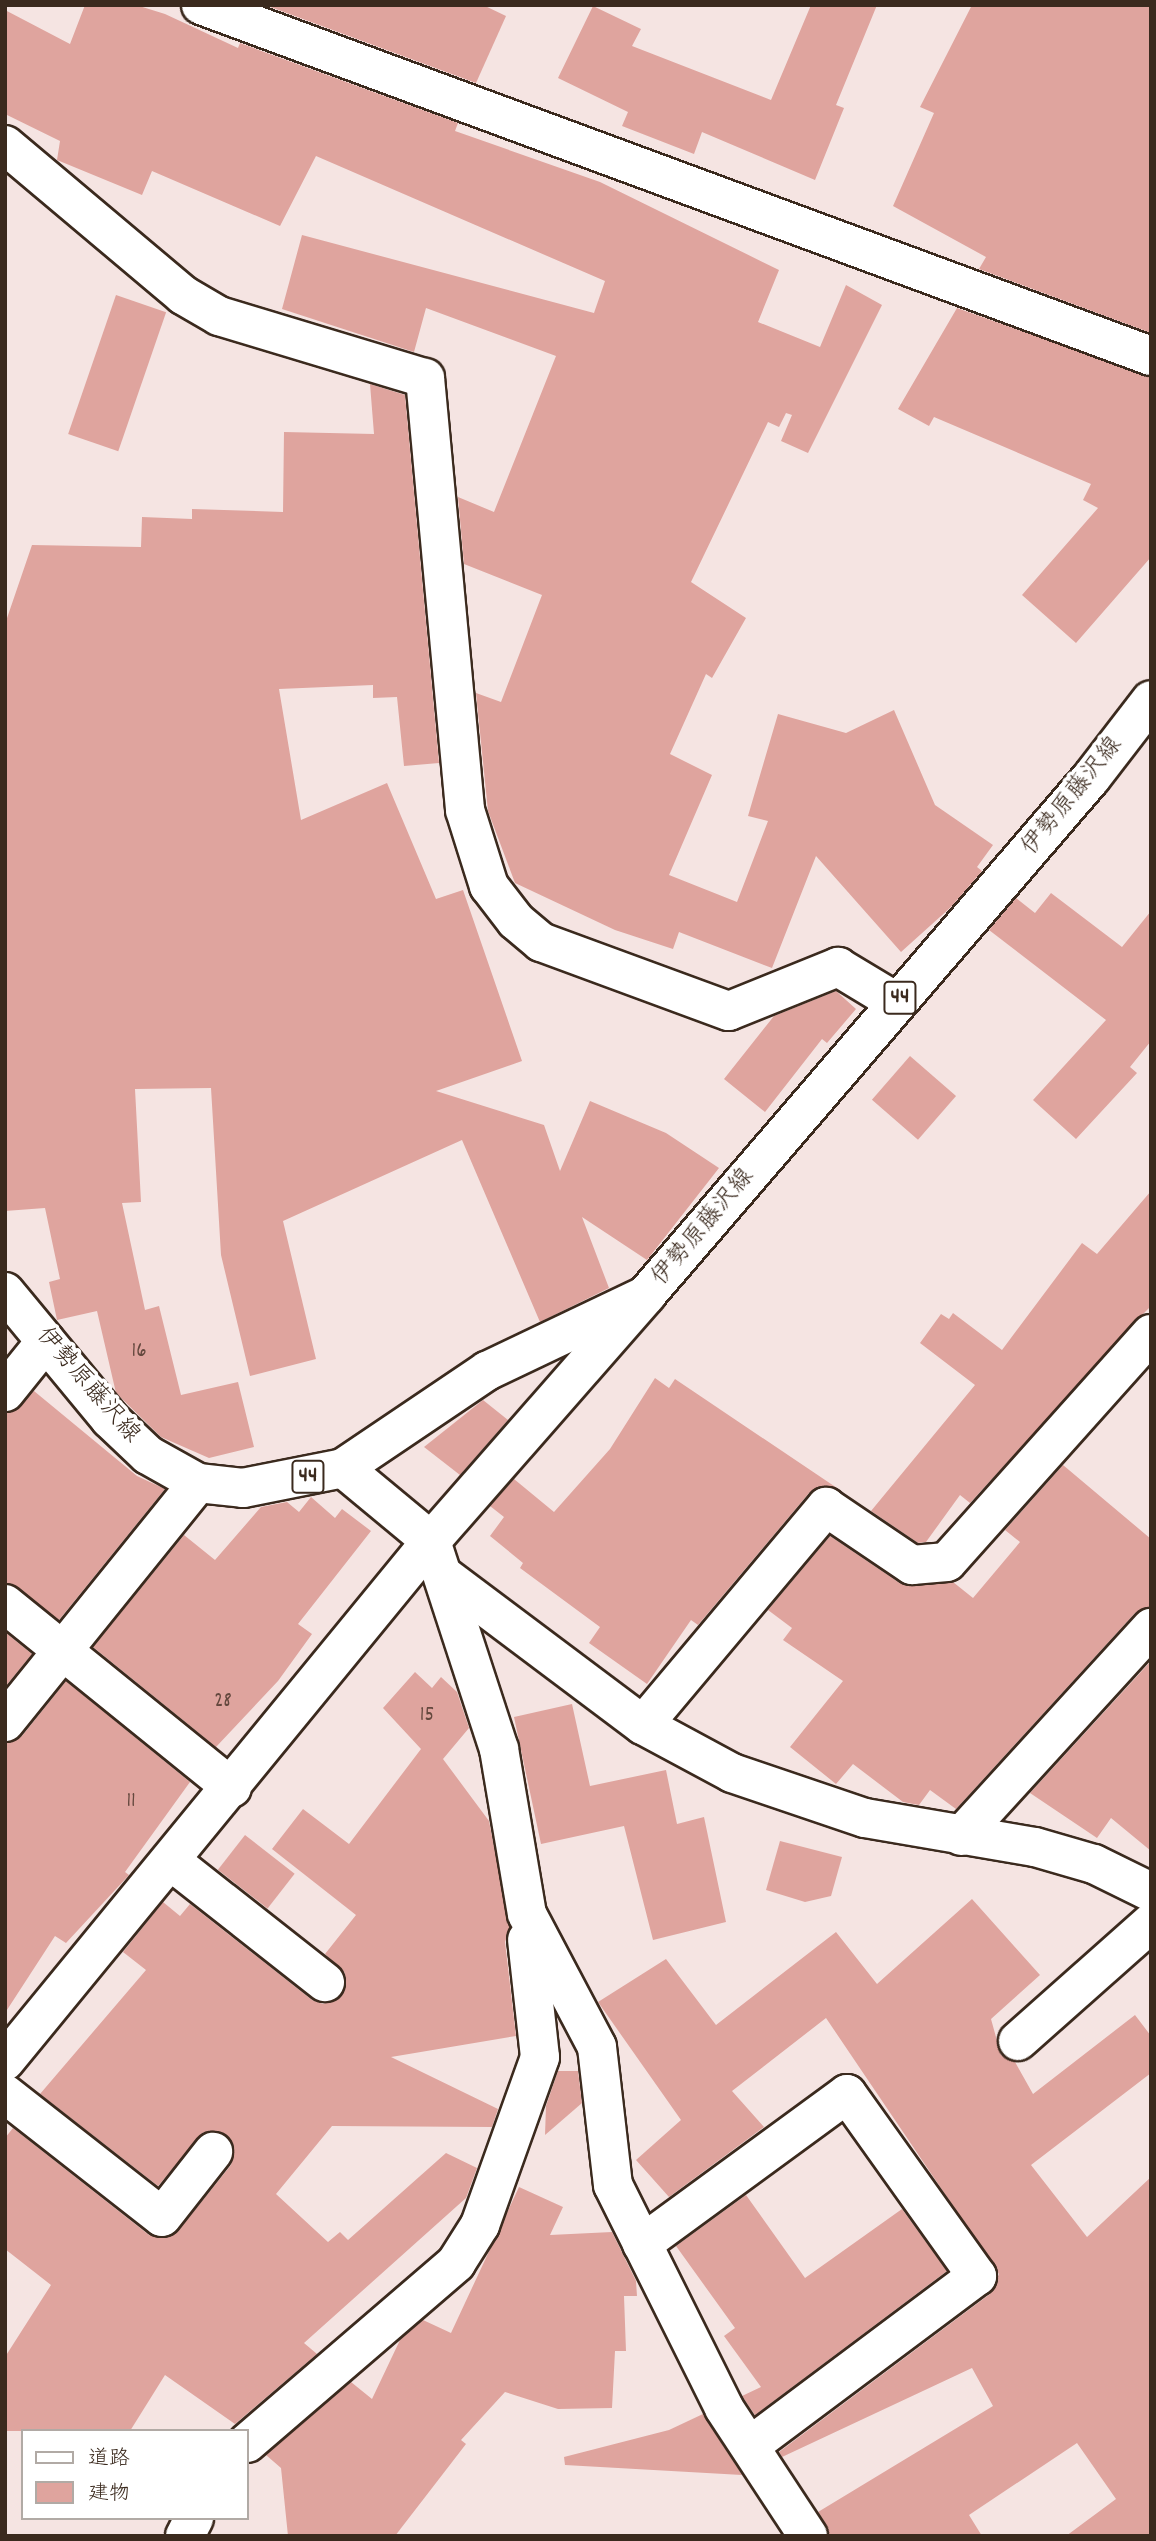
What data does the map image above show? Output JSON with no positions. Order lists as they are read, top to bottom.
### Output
{
  "streets": {
    "street": ["伊勢原藤沢線", "44"]
  },
  "house_numbers": [
    "16",
    "28",
    "15",
    "11"
  ],
  "legend": ["道路", "建物"]
}
